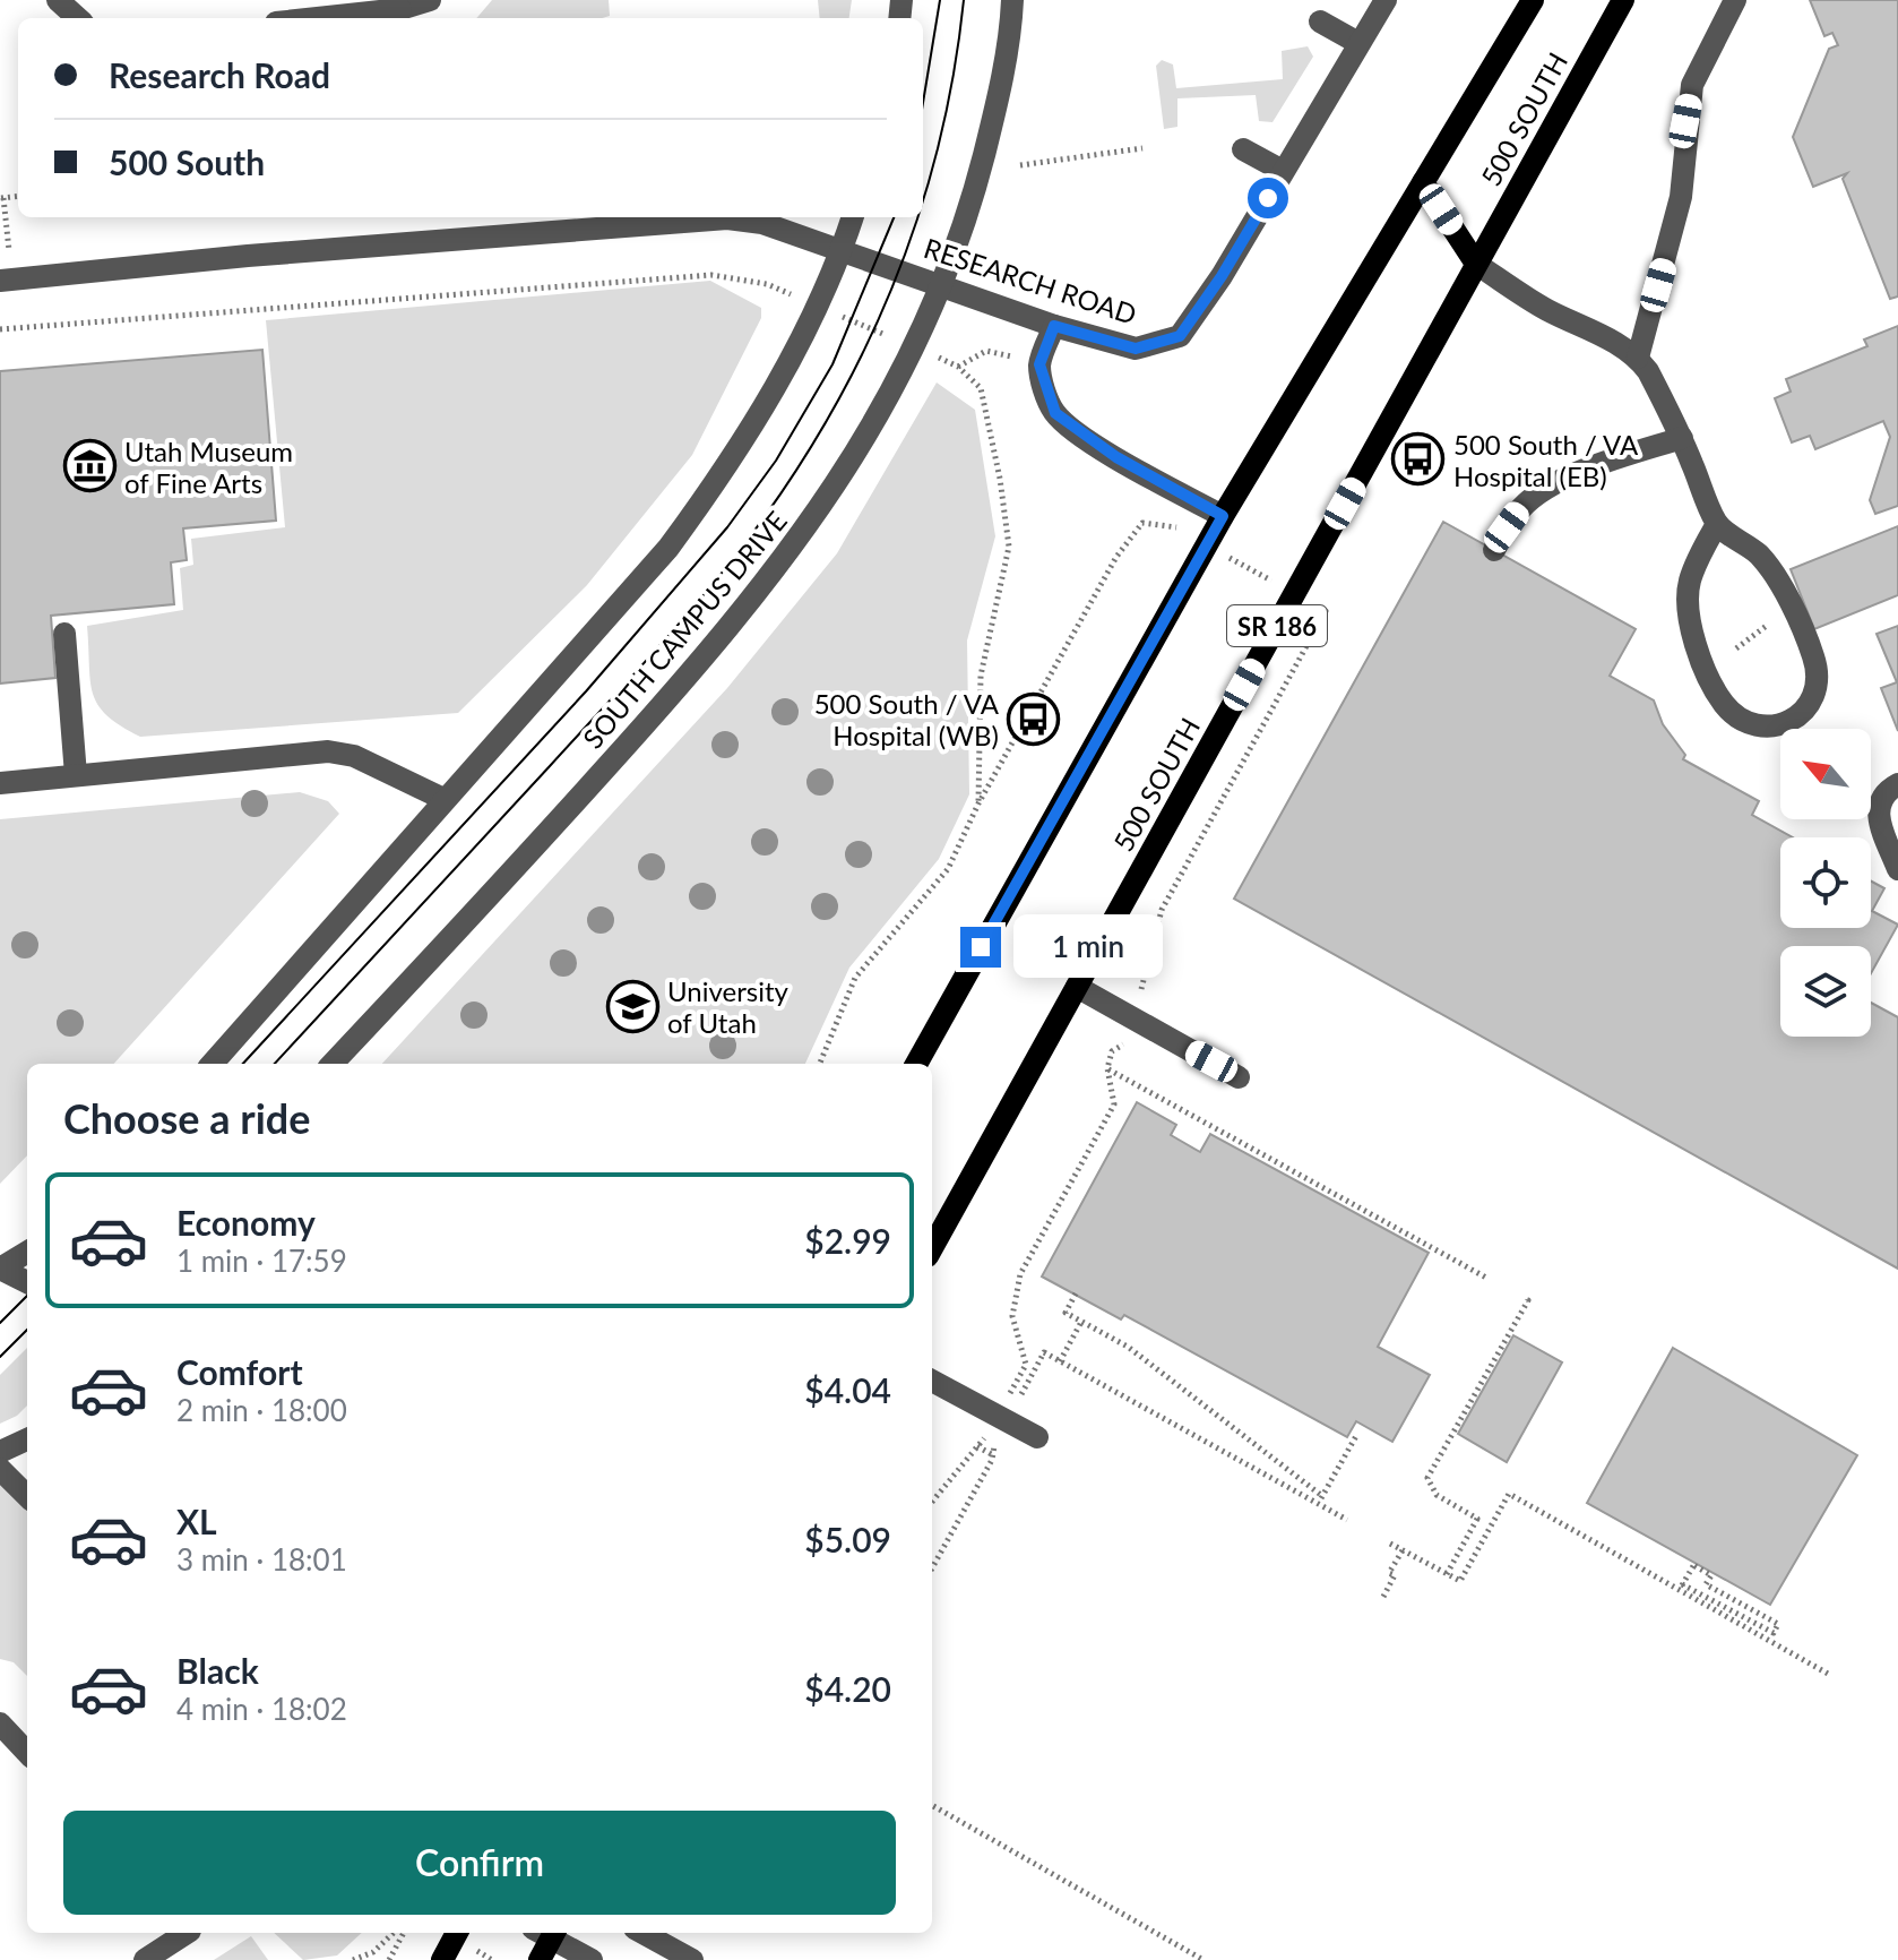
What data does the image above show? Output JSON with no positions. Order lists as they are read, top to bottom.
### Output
{
  "streets": {
    "main road": ["500 SOUTH", "SR 186"],
    "street": ["RESEARCH ROAD", "SOUTH CAMPUS DRIVE"]
  },
  "crossings": [
    ["RESEARCH ROAD", "SOUTH CAMPUS DRIVE"]
  ],
  "places": {
    "bus stop": ["500 South / VA Hospital (EB)", "500 South / VA Hospital (WB)"],
    "museum": ["Utah Museum of Fine Arts"],
    "school or university": ["University of Utah"]
  },
  "north": "top left",
  "page": {
    "banner": ["Research Road", "500 South"],
    "bubble": "1 min",
    "heading": "Choose a ride",
    "list": [
      {
        "name": "Economy",
        "note": "1 min · 17:59",
        "value": "$2.99"
      },
      {
        "name": "Comfort",
        "note": "2 min · 18:00",
        "value": "$4.04"
      },
      {
        "name": "XL",
        "note": "3 min · 18:01",
        "value": "$5.09"
      },
      {
        "name": "Black",
        "note": "4 min · 18:02",
        "value": "$4.20"
      }
    ],
    "buttons": "Confirm"
  }
}
